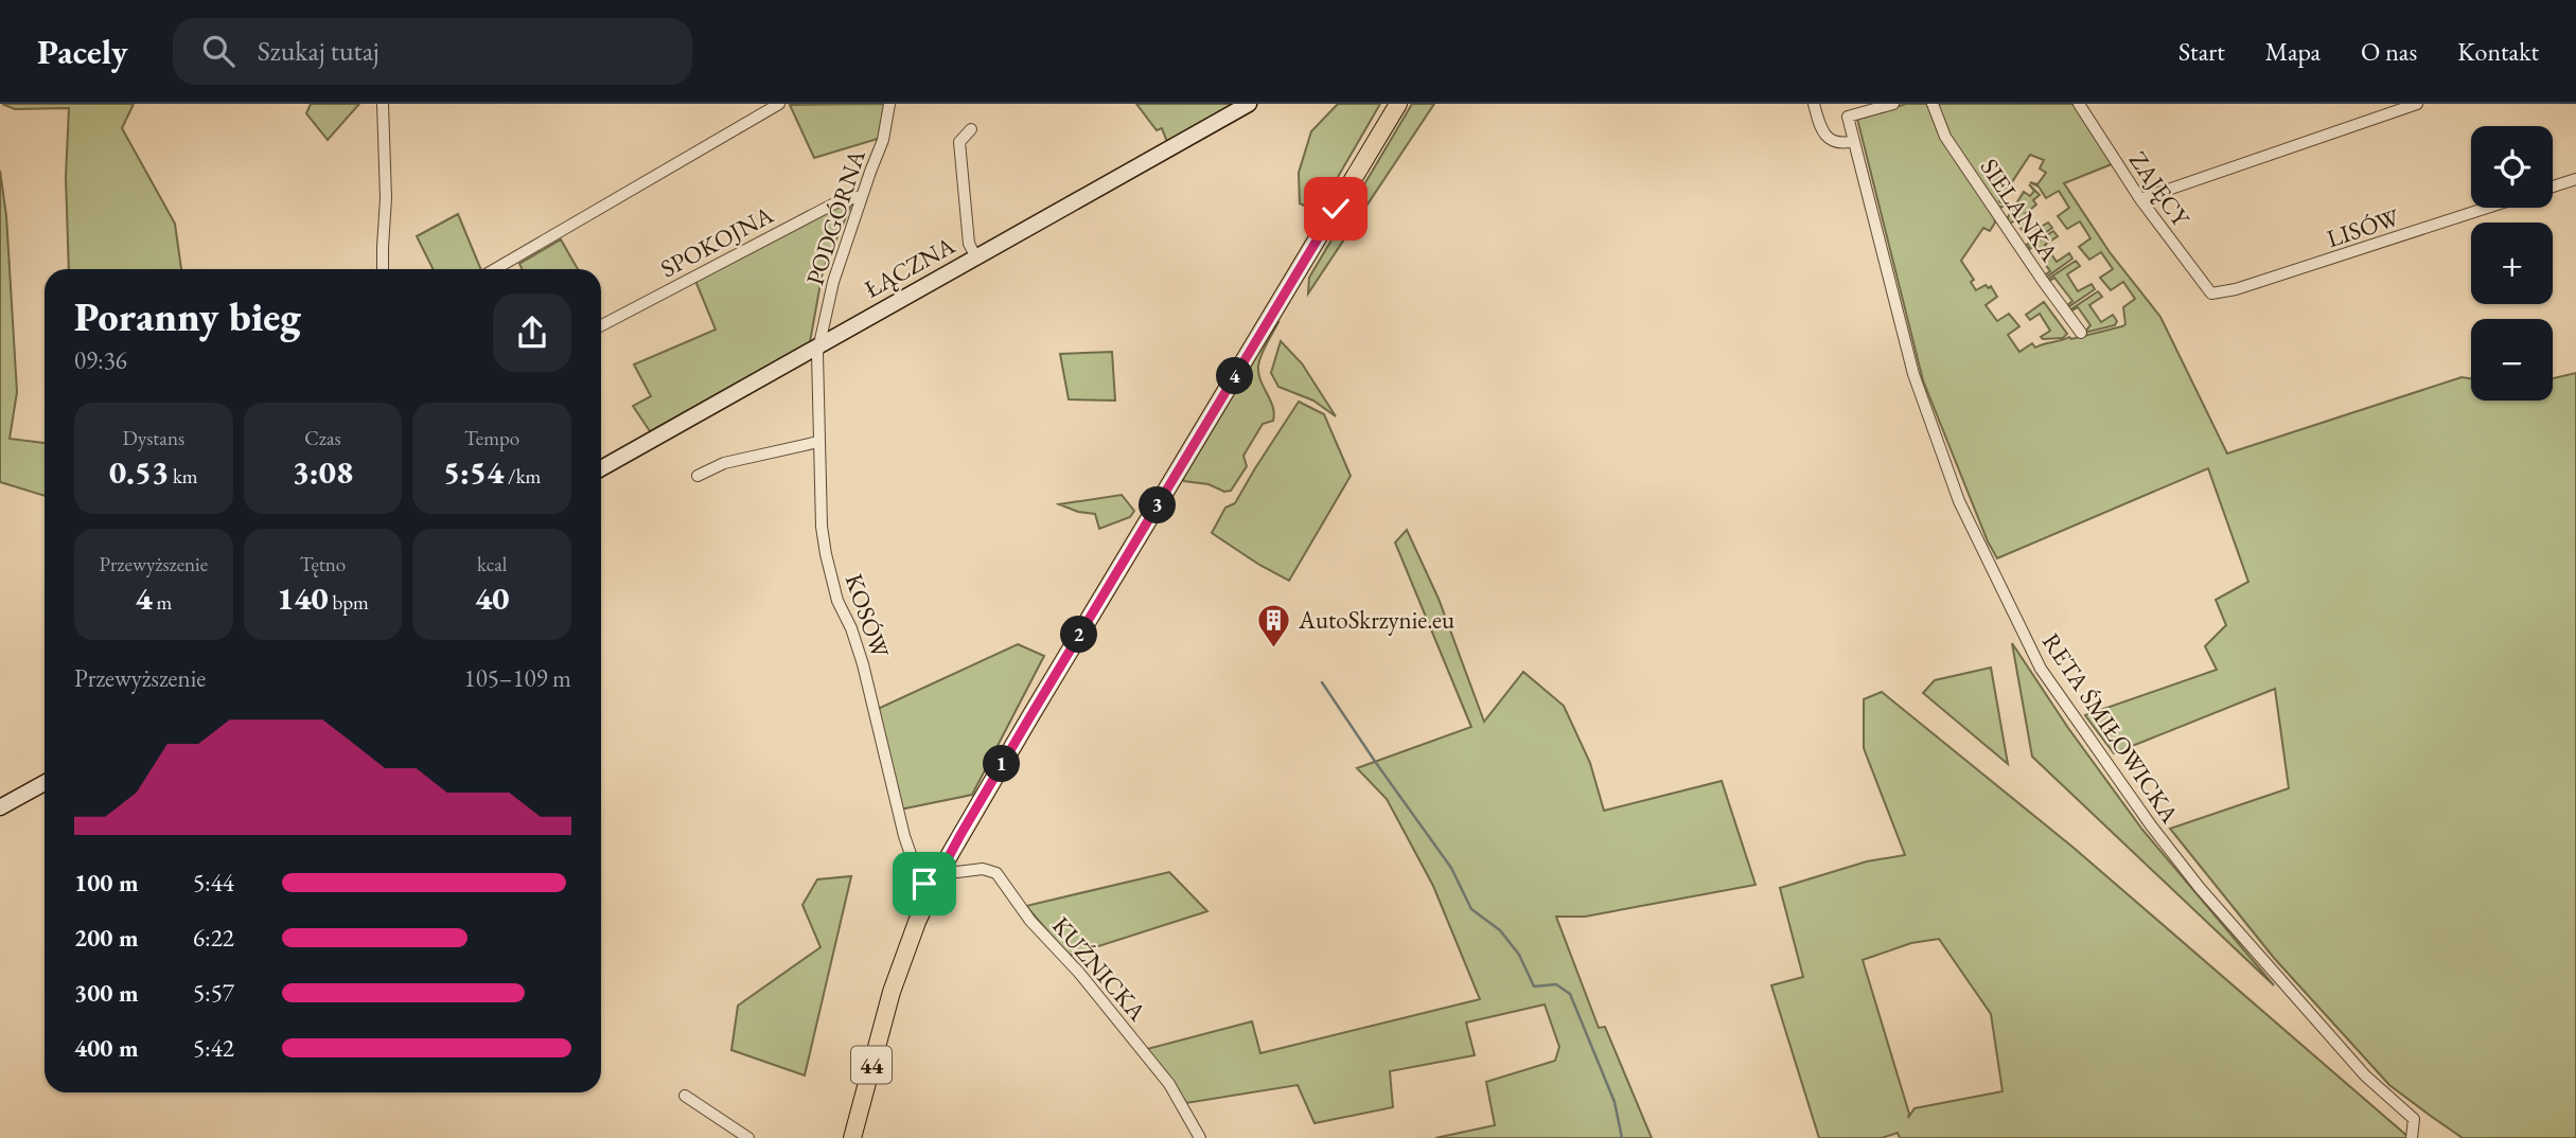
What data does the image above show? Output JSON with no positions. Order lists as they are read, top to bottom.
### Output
{
  "streets": {
    "main road": ["44"],
    "street": [
      "ZAJĘCY",
      "SIELANKA",
      "PODGÓRNA",
      "LISÓW",
      "SPOKOJNA",
      "ŁĄCZNA",
      "KOSÓW",
      "RETA ŚMIŁOWICKA",
      "KUŹNICKA"
    ]
  },
  "crossings": [
    ["ZAJĘCY", "LISÓW"],
    ["PODGÓRNA", "SPOKOJNA"],
    ["PODGÓRNA", "ŁĄCZNA"],
    ["PODGÓRNA", "KOSÓW"],
    ["ŁĄCZNA", "KOSÓW"],
    ["KOSÓW", "44"],
    ["KUŹNICKA", "44"]
  ],
  "places": {
    "building": ["AutoSkrzynie.eu"]
  },
  "page": {
    "header": "Pacely",
    "search": "Szukaj tutaj",
    "nav": [
      "Start",
      "Mapa",
      "O nas",
      "Kontakt"
    ],
    "map_buttons": ["+", "−"],
    "heading": ["Poranny bieg", "09:36"],
    "pins": [
      "4",
      "3",
      "2",
      "1"
    ],
    "stats": [
      ["Dystans", "0.53 km"],
      ["Czas", "3:08"],
      ["Tempo", "5:54 /km"],
      ["Przewyższenie", "4 m"],
      ["Tętno", "140 bpm"],
      ["kcal", "40"]
    ],
    "chart": ["Przewyższenie", "105–109 m"],
    "list": [
      {
        "name": "100 m",
        "note": "5:44"
      },
      {
        "name": "200 m",
        "note": "6:22"
      },
      {
        "name": "300 m",
        "note": "5:57"
      },
      {
        "name": "400 m",
        "note": "5:42"
      }
    ]
  }
}
